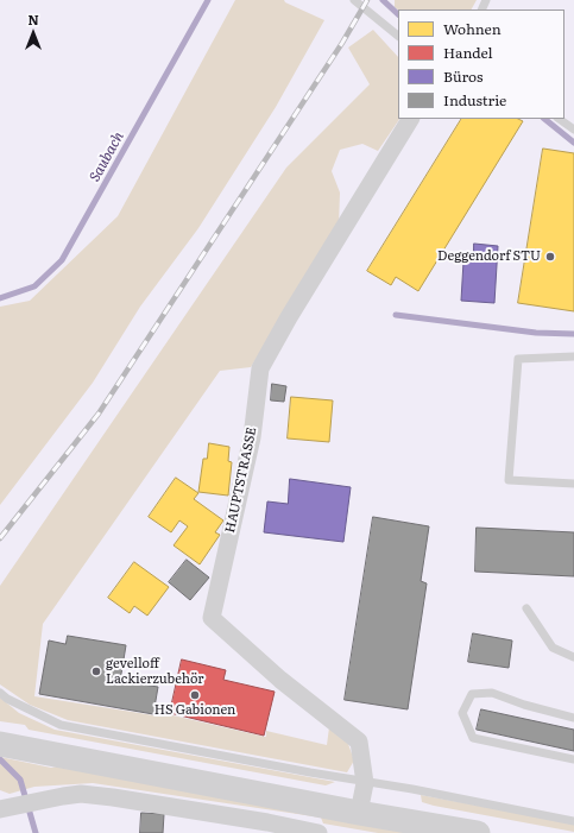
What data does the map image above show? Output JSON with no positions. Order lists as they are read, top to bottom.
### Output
{
  "streets": {
    "street": ["HAUPTSTRASSE"]
  },
  "water": ["Saubach"],
  "places": ["Deggendorf STU", "gevelloff Lackierzubehör", "HS Gabionen"],
  "legend": [
    "Wohnen",
    "Handel",
    "Büros",
    "Industrie"
  ],
  "north": "top"
}
